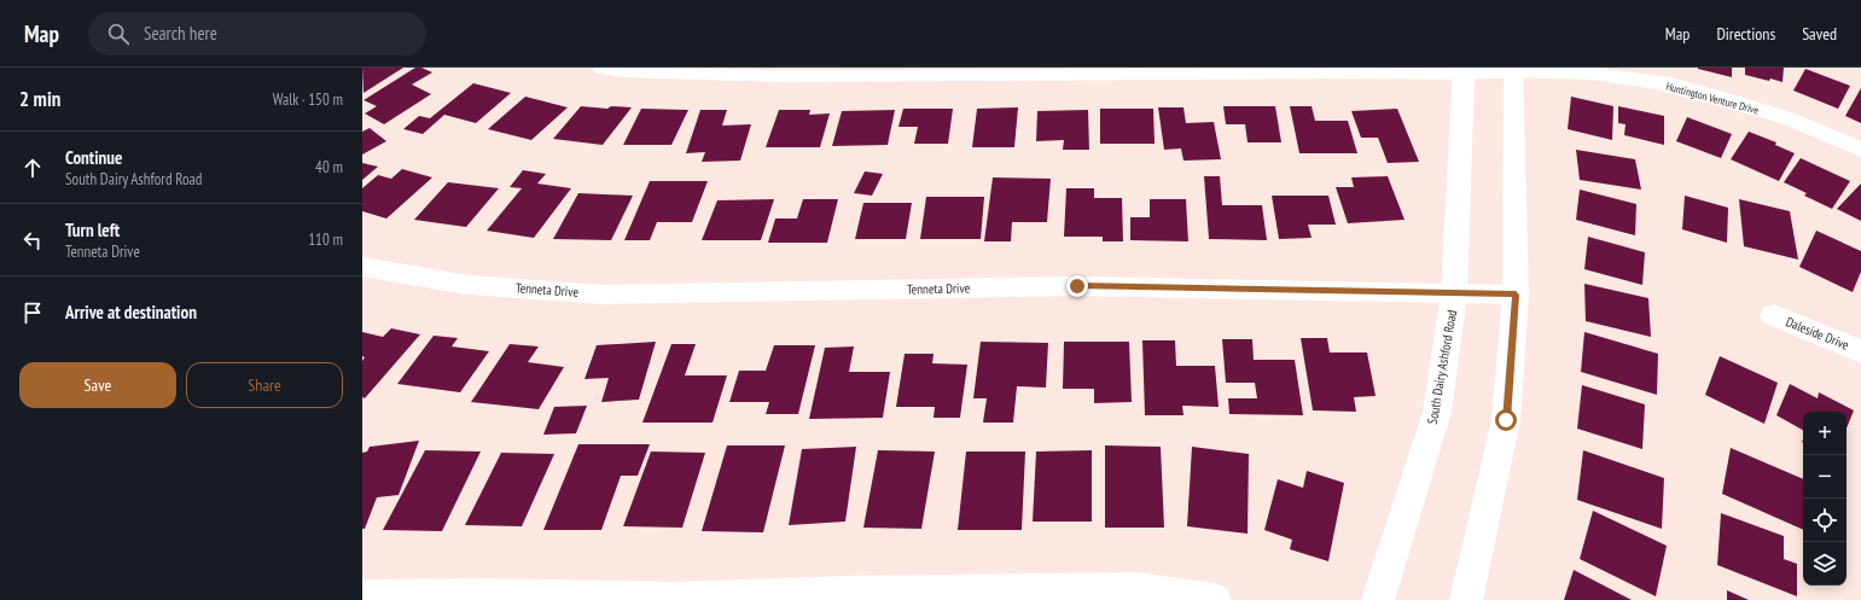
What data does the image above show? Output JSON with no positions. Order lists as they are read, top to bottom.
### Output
{
  "streets": {
    "street": [
      "Huntington Venture Drive",
      "Tenneta Drive",
      "Daleside Drive",
      "South Dairy Ashford Road"
    ]
  },
  "crossings": [
    ["Huntington Venture Drive", "South Dairy Ashford Road"],
    ["Tenneta Drive", "South Dairy Ashford Road"]
  ],
  "page": {
    "header": "Map",
    "search": "Search here",
    "nav": ["Map", "Directions", "Saved"],
    "heading": ["2 min", "Walk · 150 m"],
    "list": [
      ["Continue", "South Dairy Ashford Road", "40 m"],
      ["Turn left", "Tenneta Drive", "110 m"],
      "Arrive at destination"
    ],
    "buttons": ["Save", "Share"],
    "map_buttons": ["+", "−"]
  }
}
